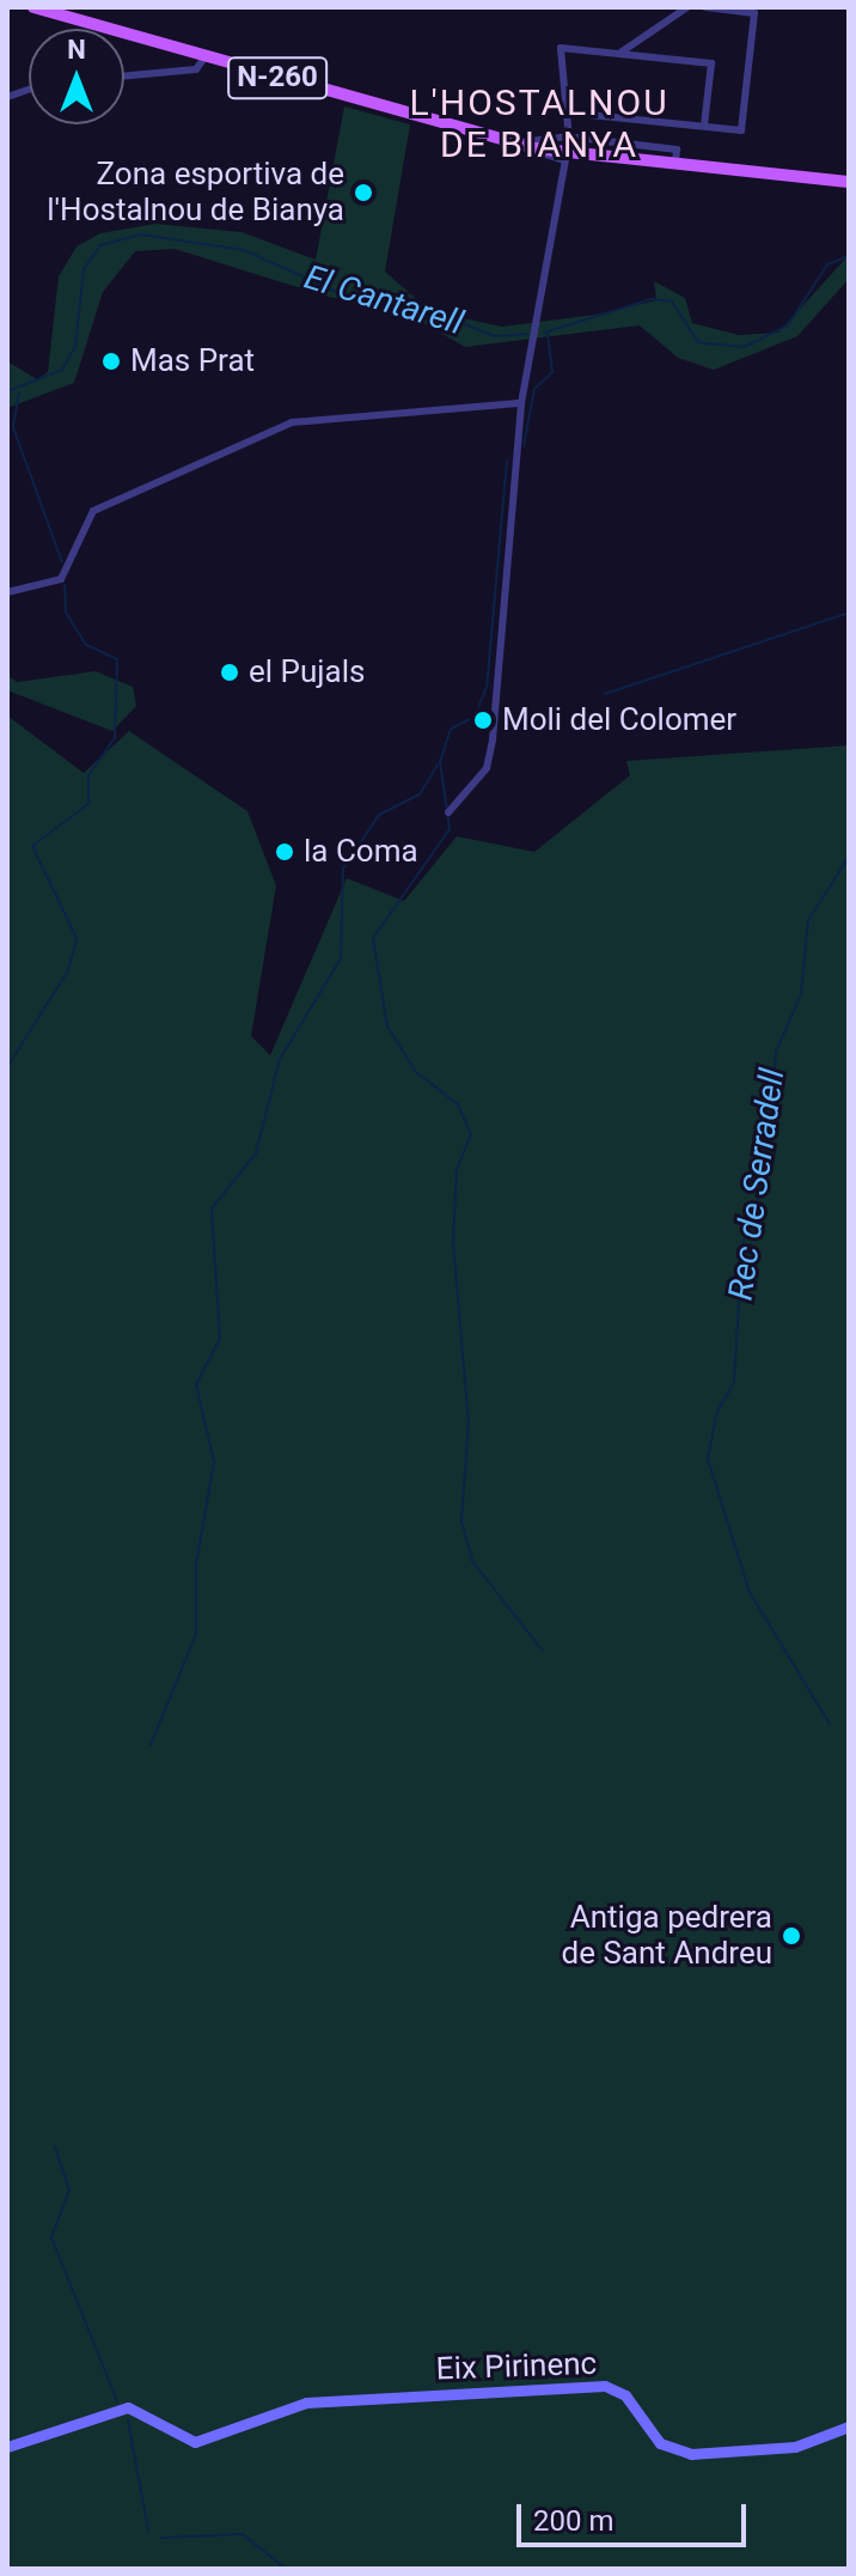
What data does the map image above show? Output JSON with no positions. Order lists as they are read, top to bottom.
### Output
{
  "streets": {
    "main road": ["N-260", "Eix Pirinenc"]
  },
  "districts": ["L'HOSTALNOU DE BIANYA"],
  "water": ["El Cantarell", "Rec de Serradell"],
  "places": [
    "Zona esportiva de l'Hostalnou de Bianya",
    "Mas Prat",
    "el Pujals",
    "Moli del Colomer",
    "la Coma",
    "Antiga pedrera de Sant Andreu"
  ],
  "scale_bar": "200 m",
  "north": "top"
}
